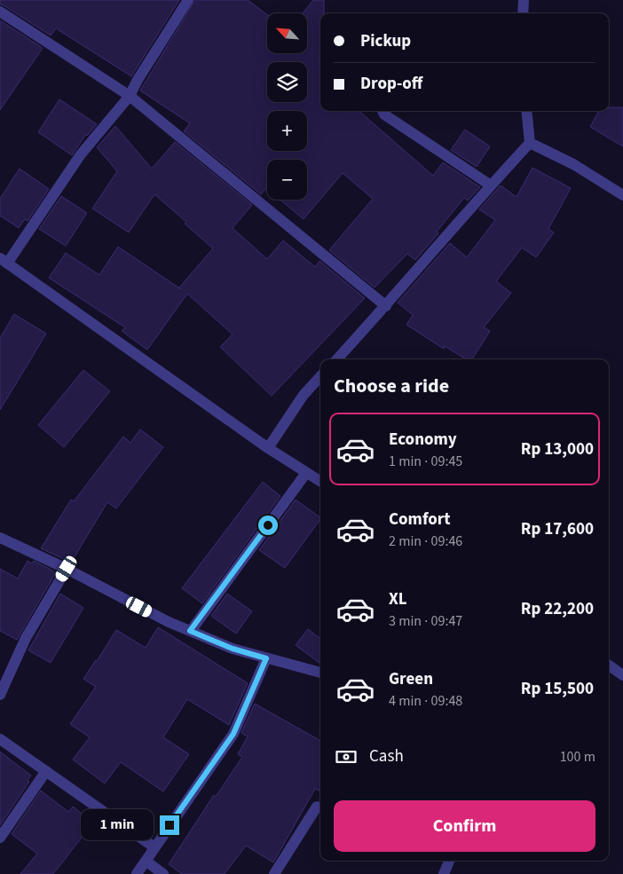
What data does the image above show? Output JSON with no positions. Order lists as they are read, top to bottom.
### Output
{
  "north": "top left",
  "page": {
    "map_buttons": ["+", "−"],
    "banner": ["Pickup", "Drop-off"],
    "heading": "Choose a ride",
    "list": [
      {
        "name": "Economy",
        "note": "1 min · 09:45",
        "value": "Rp 13,000"
      },
      {
        "name": "Comfort",
        "note": "2 min · 09:46",
        "value": "Rp 17,600"
      },
      {
        "name": "XL",
        "note": "3 min · 09:47",
        "value": "Rp 22,200"
      },
      {
        "name": "Green",
        "note": "4 min · 09:48",
        "value": "Rp 15,500"
      }
    ],
    "pay": ["Cash", "100 m"],
    "buttons": "Confirm",
    "bubble": "1 min"
  }
}
